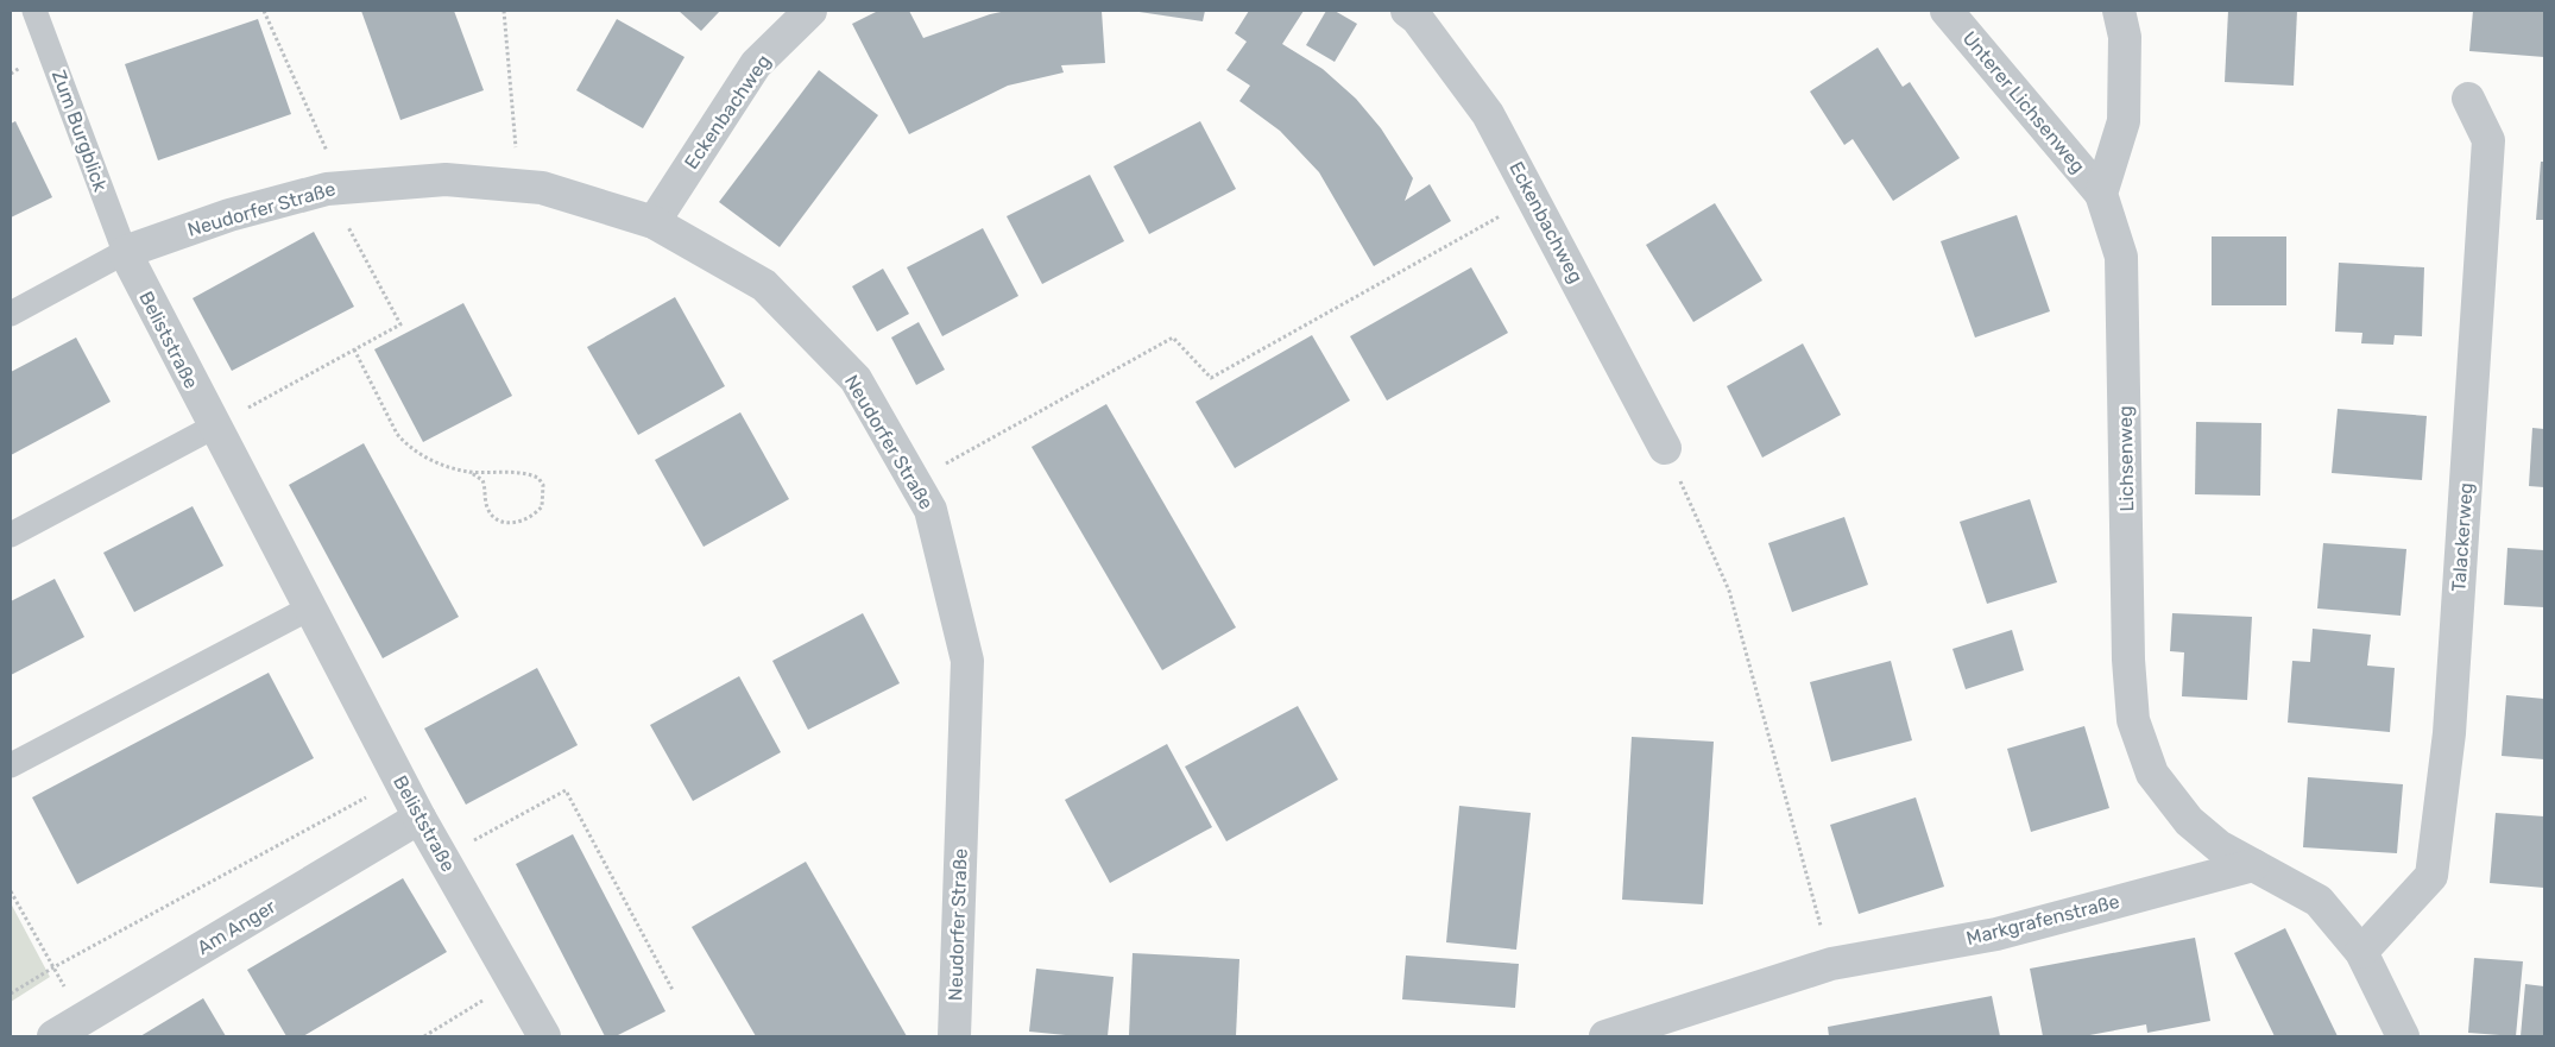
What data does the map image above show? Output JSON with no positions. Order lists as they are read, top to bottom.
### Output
{
  "streets": {
    "street": [
      "Unterer Lichsenweg",
      "Eckenbachweg",
      "Neudorfer Straße",
      "Beliststraße",
      "Lichsenweg",
      "Talackerweg",
      "Markgrafenstraße",
      "Am Anger"
    ],
    "lane": ["Zum Burgblick"]
  },
  "crossings": [
    ["Unterer Lichsenweg", "Lichsenweg"],
    ["Eckenbachweg", "Neudorfer Straße"],
    ["Zum Burgblick", "Neudorfer Straße"],
    ["Zum Burgblick", "Beliststraße"],
    ["Neudorfer Straße", "Beliststraße"],
    ["Beliststraße", "Am Anger"],
    ["Lichsenweg", "Markgrafenstraße"]
  ]
}
